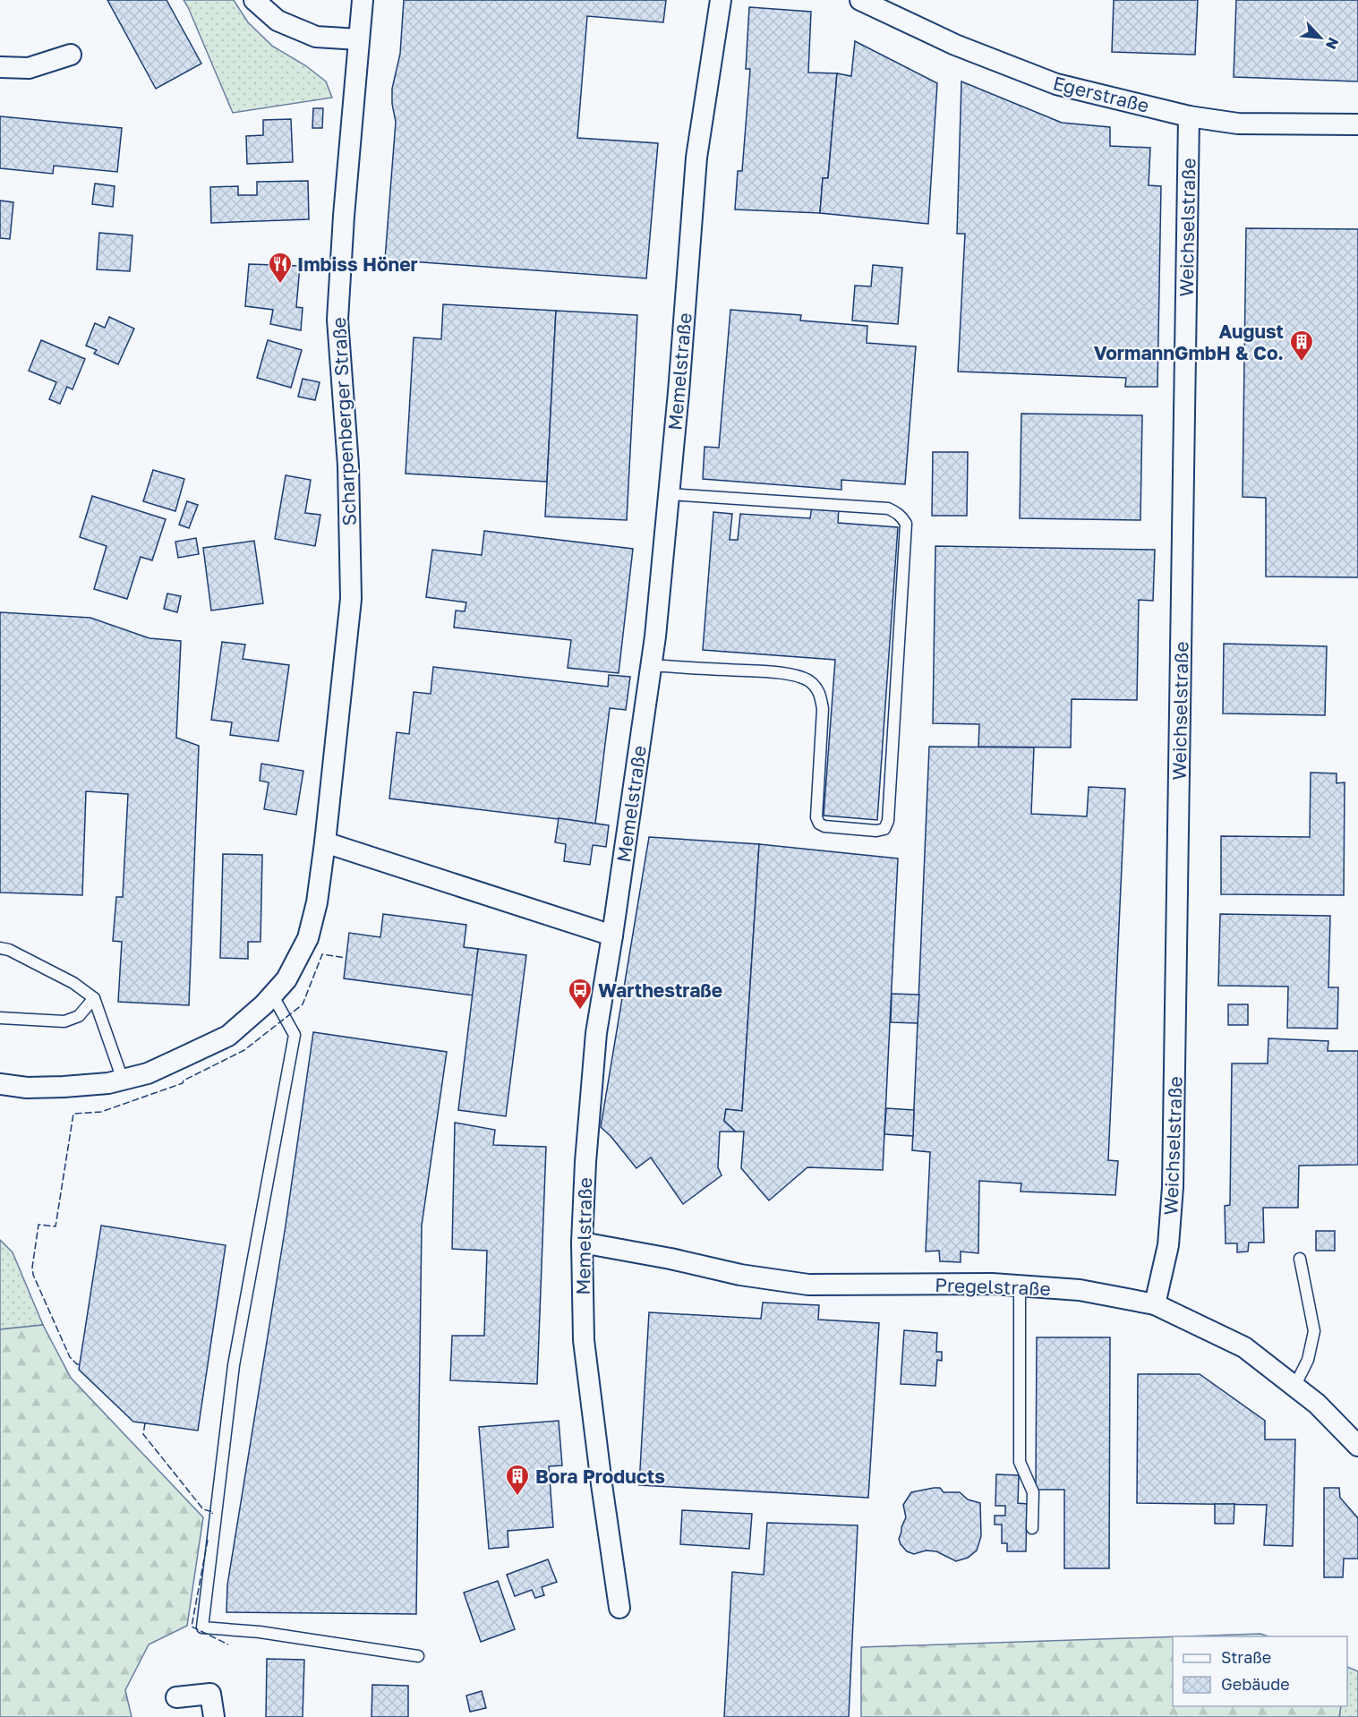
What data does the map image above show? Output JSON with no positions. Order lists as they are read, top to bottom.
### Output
{
  "streets": {
    "street": [
      "Egerstraße",
      "Weichselstraße",
      "Memelstraße",
      "Scharpenberger Straße",
      "Pregelstraße"
    ]
  },
  "crossings": [
    ["Egerstraße", "Weichselstraße"],
    ["Weichselstraße", "Pregelstraße"],
    ["Memelstraße", "Pregelstraße"]
  ],
  "places": {
    "restaurant": ["Imbiss Höner"],
    "building": ["August VormannGmbH & Co.", "Bora Products"],
    "bus stop": ["Warthestraße"]
  },
  "legend": ["Straße", "Gebäude"],
  "north": "bottom right"
}
